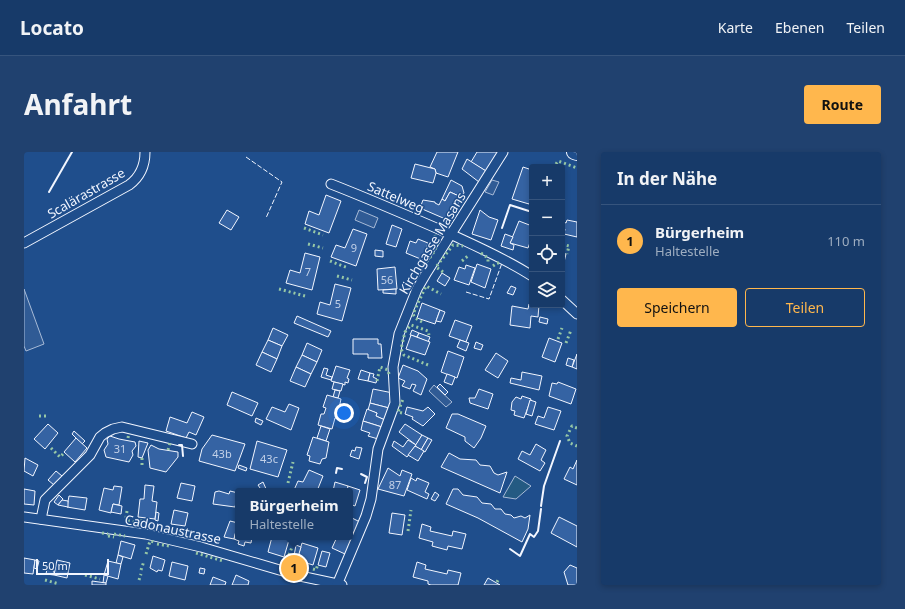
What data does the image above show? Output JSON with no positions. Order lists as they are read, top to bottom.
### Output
{
  "streets": {
    "street": [
      "Scalärastrasse",
      "Sattelweg",
      "Kirchgasse Masans",
      "Cadonaustrasse"
    ]
  },
  "crossings": [
    ["Sattelweg", "Kirchgasse Masans"],
    ["Kirchgasse Masans", "Cadonaustrasse"]
  ],
  "house_numbers": [
    "9",
    "7",
    "56",
    "5",
    "31",
    "43b",
    "43c",
    "87"
  ],
  "scale_bar": "50 m",
  "page": {
    "header": "Locato",
    "nav": ["Karte", "Ebenen", "Teilen"],
    "title": "Anfahrt",
    "buttons": [
      "Route",
      ["Speichern", "Teilen"]
    ],
    "heading": "In der Nähe",
    "map_buttons": ["+", "−"],
    "list": [
      {
        "mark": "1",
        "name": "Bürgerheim",
        "note": "Haltestelle",
        "value": "110 m"
      }
    ],
    "popup": ["Bürgerheim", "Haltestelle"],
    "pins": "1",
    "scale": "50 m"
  }
}
